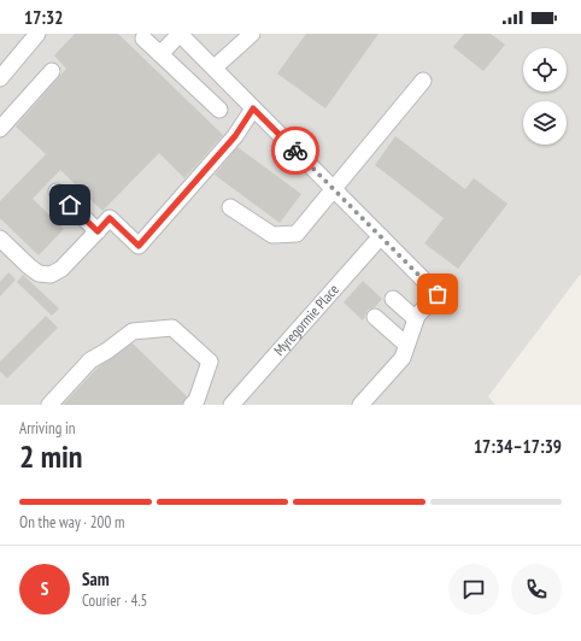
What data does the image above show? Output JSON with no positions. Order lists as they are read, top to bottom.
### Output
{
  "streets": {
    "street": ["Myregormie Place"]
  },
  "page": {
    "status": "17:32",
    "heading": ["2 min", "Arriving in", "17:34–17:39"],
    "panel": ["Sam", "Courier · 4.5"],
    "bar": "On the way · 200 m",
    "round": "S"
  }
}
